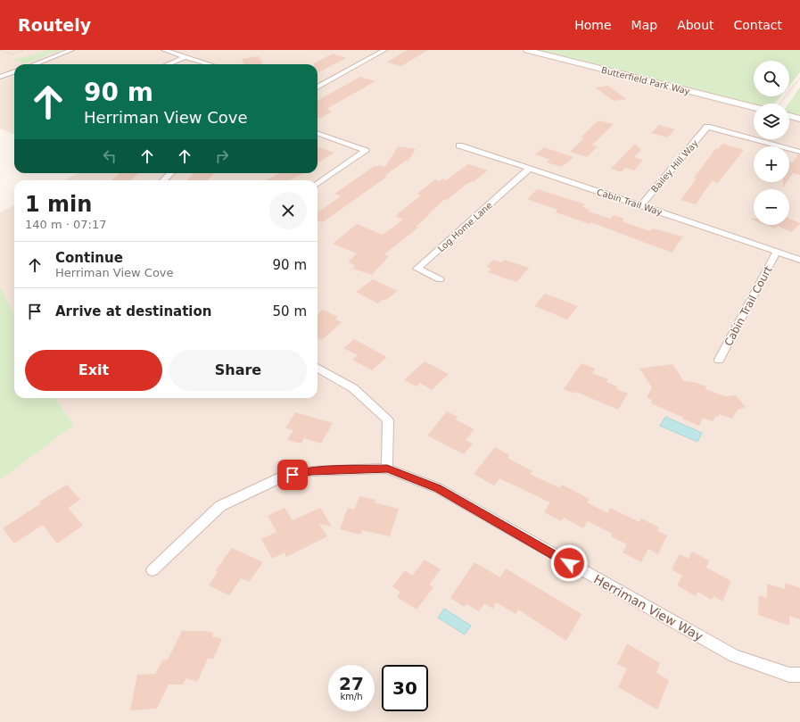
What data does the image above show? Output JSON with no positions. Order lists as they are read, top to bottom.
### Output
{
  "streets": {
    "street": [
      "Butterfield Park Way",
      "Bailey Hill Way",
      "Cabin Trail Way",
      "Log Home Lane",
      "Cabin Trail Court",
      "Herriman View Way"
    ]
  },
  "crossings": [
    ["Bailey Hill Way", "Cabin Trail Way"],
    ["Cabin Trail Way", "Log Home Lane"],
    ["Cabin Trail Way", "Cabin Trail Court"]
  ],
  "page": {
    "header": "Routely",
    "nav": [
      "Home",
      "Map",
      "About",
      "Contact"
    ],
    "map_buttons": ["+", "−"],
    "turn": ["90 m", "Herriman View Cove"],
    "heading": ["1 min", "140 m · 07:17"],
    "list": [
      {
        "name": "Continue",
        "note": "Herriman View Cove",
        "value": "90 m"
      },
      {
        "name": "Arrive at destination",
        "value": "50 m"
      }
    ],
    "buttons": ["Exit", "Share"],
    "speed": "27 km/h",
    "limit": "30"
  }
}
